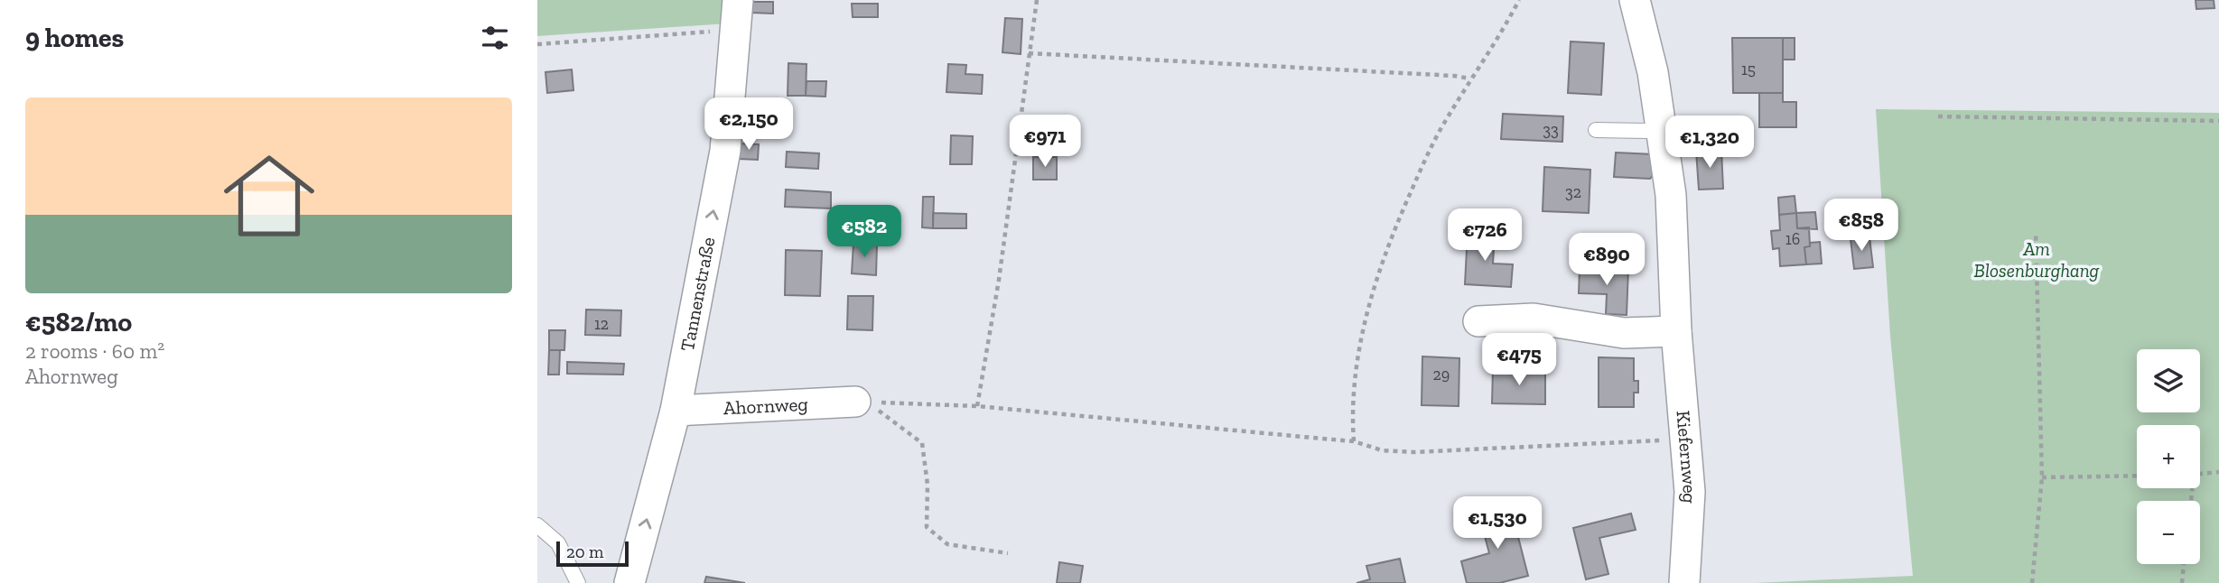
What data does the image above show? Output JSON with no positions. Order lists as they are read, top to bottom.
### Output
{
  "streets": {
    "street": ["Tannenstraße", "Ahornweg", "Kiefernweg"]
  },
  "crossings": [
    ["Tannenstraße", "Ahornweg"]
  ],
  "one_way": ["Tannenstraße"],
  "parks": ["Am Blosenburghang"],
  "house_numbers": [
    "15",
    "33",
    "32",
    "16",
    "12",
    "29"
  ],
  "scale_bar": "20 m",
  "page": {
    "heading": "9 homes",
    "list": [
      {
        "name": "€582/mo",
        "note": "2 rooms · 60 m² · Ahornweg"
      }
    ],
    "price": [
      "€2,150",
      "€971",
      "€1,320",
      "€858",
      "€582",
      "€726",
      "€890",
      "€475",
      "€1,530"
    ],
    "map_buttons": ["+", "−"],
    "scale": "20 m"
  }
}
